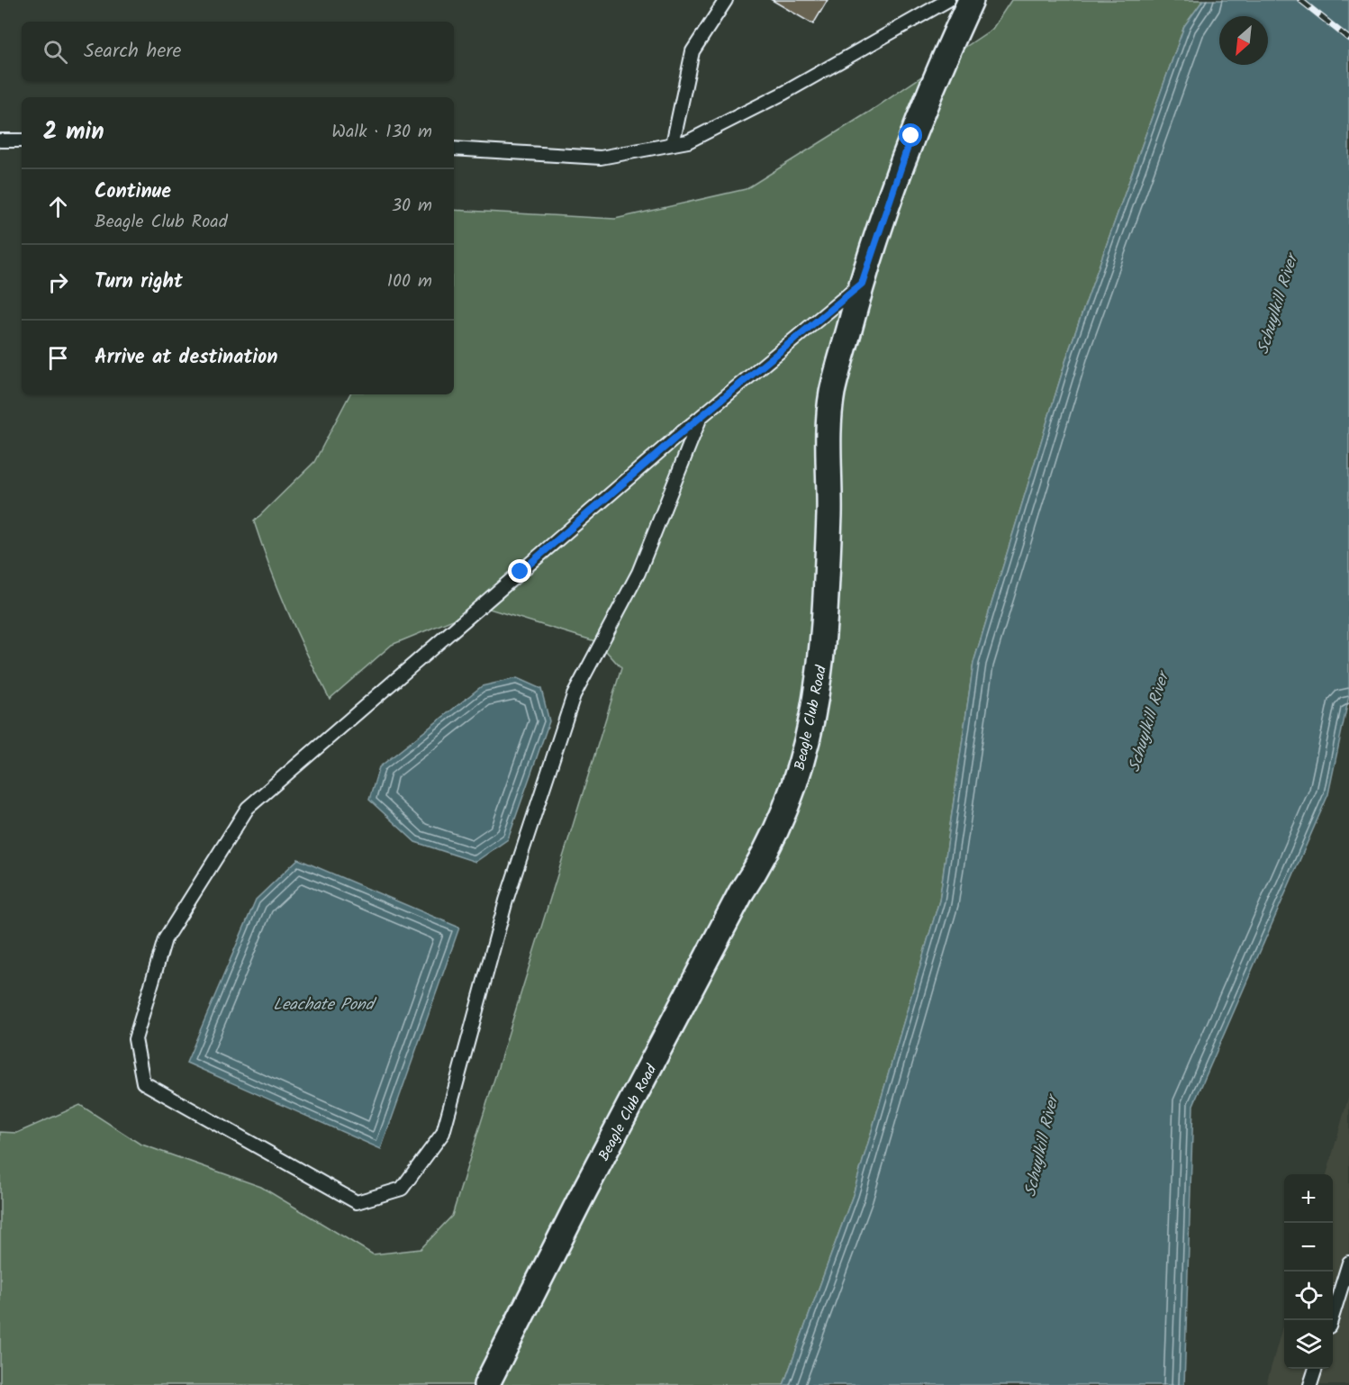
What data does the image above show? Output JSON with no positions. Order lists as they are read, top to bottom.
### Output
{
  "streets": {
    "street": ["Beagle Club Road"]
  },
  "water": ["Schuylkill River", "Leachate Pond"],
  "north": "bottom left",
  "page": {
    "search": "Search here",
    "heading": ["2 min", "Walk · 130 m"],
    "list": [
      ["Continue", "Beagle Club Road", "30 m"],
      ["Turn right", "100 m"],
      "Arrive at destination"
    ],
    "map_buttons": ["+", "−"]
  }
}
